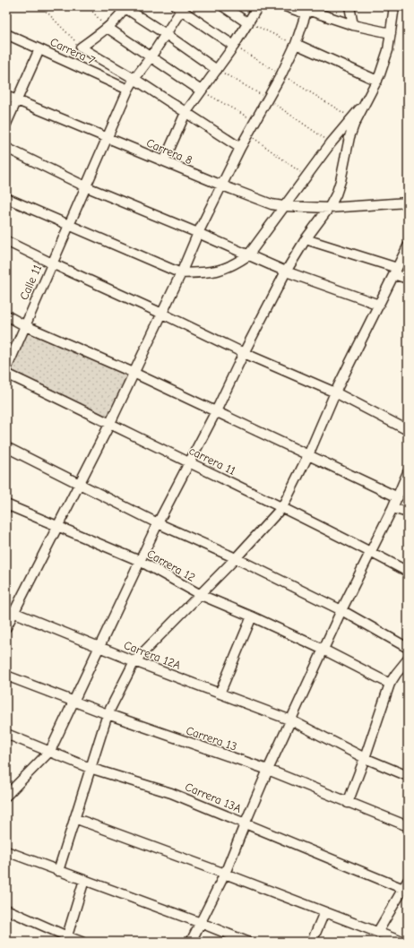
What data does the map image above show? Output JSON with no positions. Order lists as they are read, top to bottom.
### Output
{
  "streets": {
    "street": [
      "Carrera 7",
      "Carrera 8",
      "Calle 11",
      "carrera 11",
      "Carrera 12",
      "Carrera 12A",
      "Carrera 13",
      "Carrera 13A"
    ]
  },
  "crossings": [
    ["Carrera 7", "Calle 11"],
    ["Carrera 8", "Calle 11"]
  ]
}
